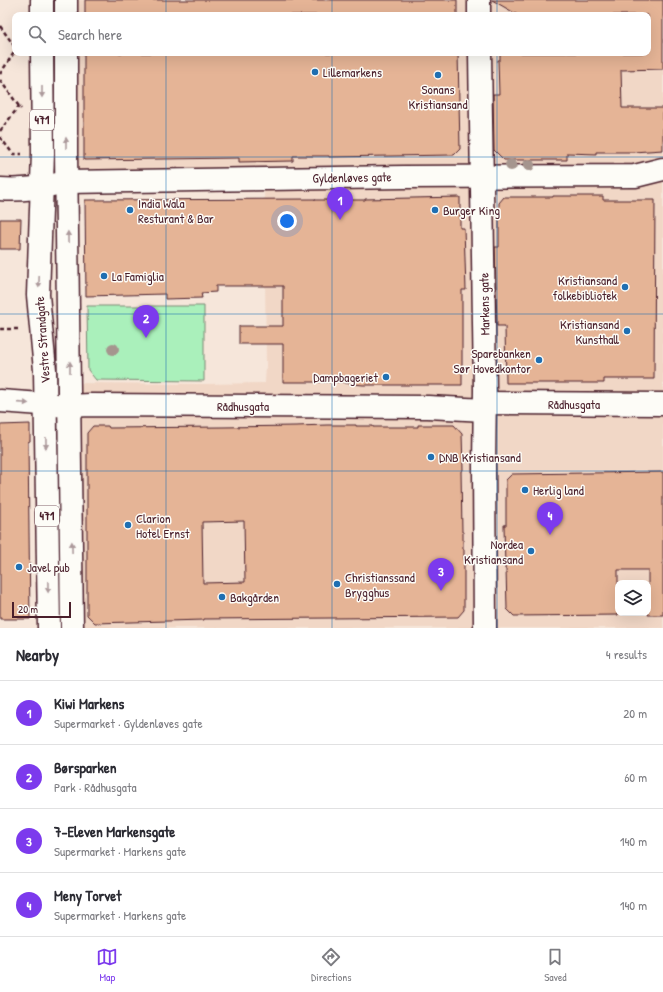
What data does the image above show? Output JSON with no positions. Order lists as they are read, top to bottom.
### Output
{
  "streets": {
    "street": [
      "471",
      "Gyldenløves gate",
      "Markens gate",
      "Vestre Strandgate",
      "Rådhusgata"
    ]
  },
  "crossings": [
    ["Gyldenløves gate", "Markens gate"],
    ["Gyldenløves gate", "Vestre Strandgate"],
    ["Markens gate", "Rådhusgata"],
    ["Vestre Strandgate", "Rådhusgata"]
  ],
  "places": [
    "Lillemarkens",
    "Sonans Kristiansand",
    "India Wala Resturant & Bar",
    "Burger King",
    "La Famiglia",
    "Kristiansand folkebibliotek",
    "Kristiansand Kunsthall",
    "Sparebanken Sør Hovedkontor",
    "Dampbageriet",
    "DNB Kristiansand",
    "Herlig land",
    "Clarion Hotel Ernst",
    "Nordea Kristiansand",
    "Javel pub",
    "Christianssand Brygghus",
    "Bakgården"
  ],
  "scale_bar": "20 m",
  "page": {
    "search": "Search here",
    "pins": [
      "1",
      "2",
      "4",
      "3"
    ],
    "scale": "20 m",
    "heading": ["Nearby", "4 results"],
    "list": [
      {
        "mark": "1",
        "name": "Kiwi Markens",
        "note": "Supermarket · Gyldenløves gate",
        "value": "20 m"
      },
      {
        "mark": "2",
        "name": "Børsparken",
        "note": "Park · Rådhusgata",
        "value": "60 m"
      },
      {
        "mark": "3",
        "name": "7-Eleven Markensgate",
        "note": "Supermarket · Markens gate",
        "value": "140 m"
      },
      {
        "mark": "4",
        "name": "Meny Torvet",
        "note": "Supermarket · Markens gate",
        "value": "140 m"
      }
    ],
    "nav": ["Map", "Directions", "Saved"]
  }
}
